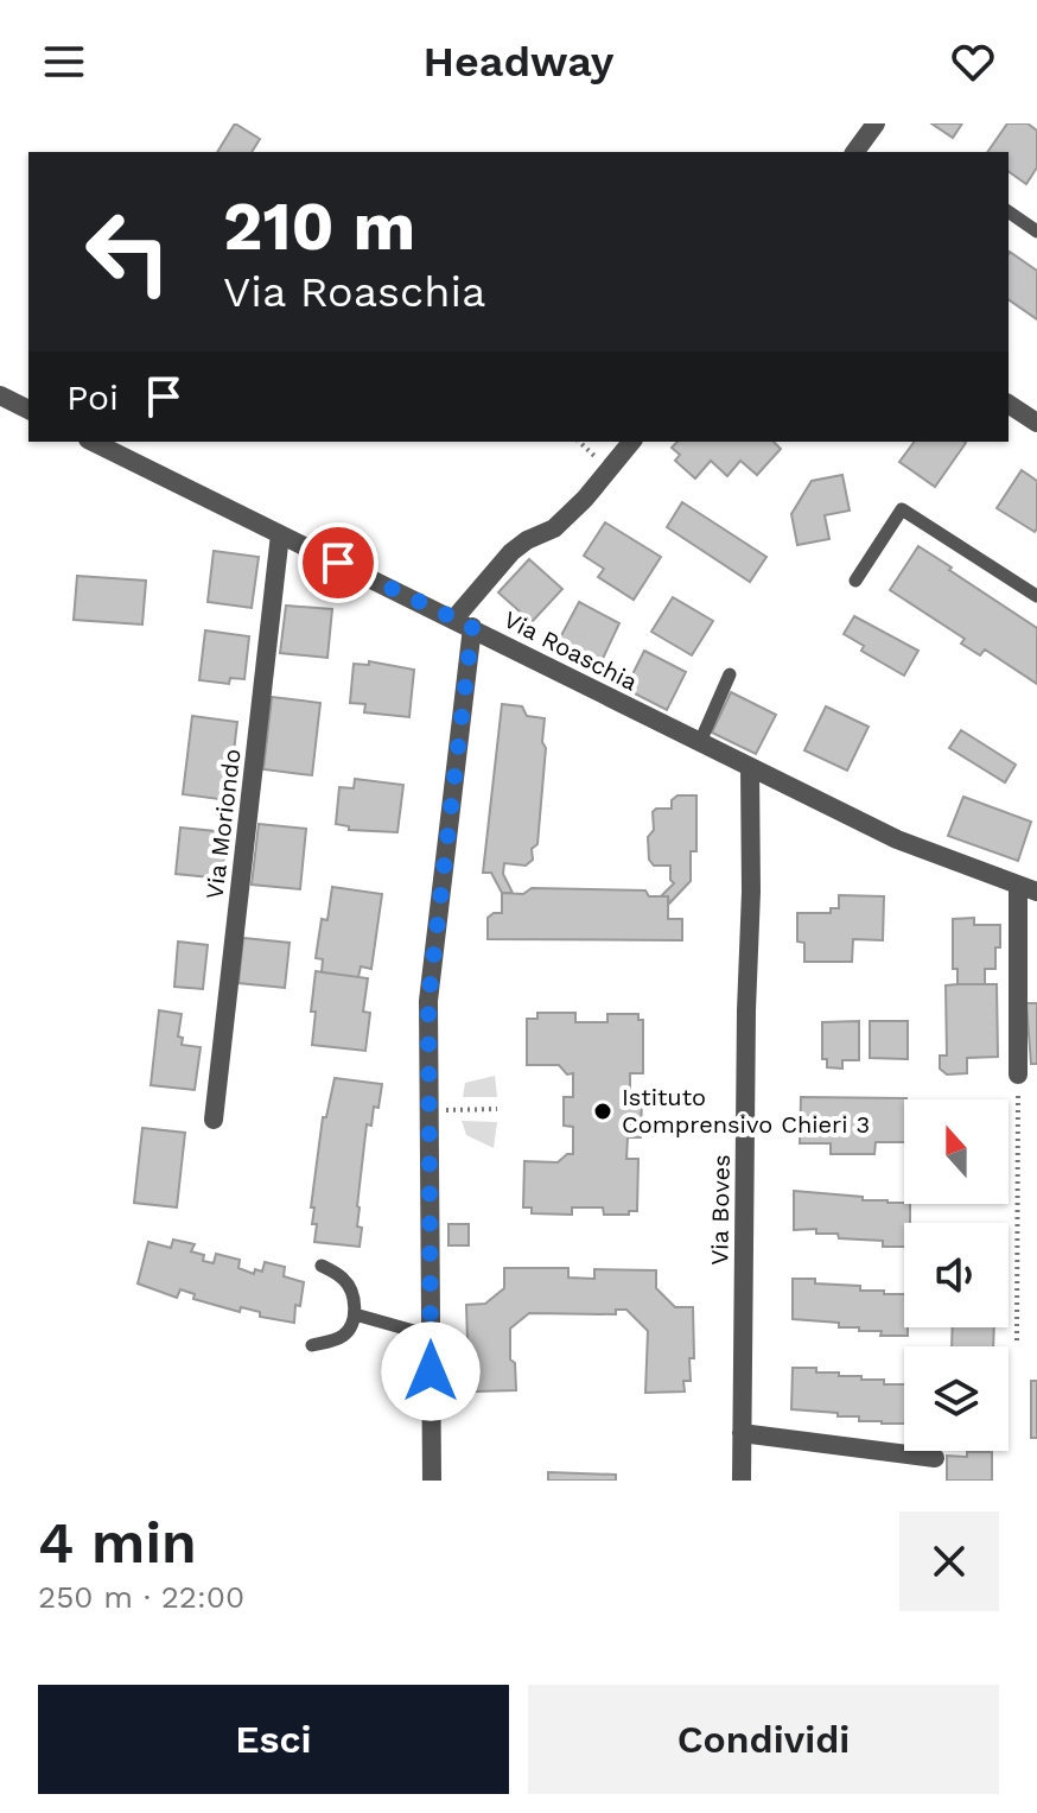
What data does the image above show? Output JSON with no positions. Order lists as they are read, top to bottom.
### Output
{
  "streets": {
    "street": ["Via Roaschia", "Via Moriondo", "Via Boves"]
  },
  "crossings": [
    ["Via Roaschia", "Via Moriondo"],
    ["Via Roaschia", "Via Boves"]
  ],
  "places": ["Istituto Comprensivo Chieri 3"],
  "north": "top",
  "page": {
    "header": "Headway",
    "turn": ["210 m", "Via Roaschia"],
    "then": "Poi",
    "heading": ["4 min", "250 m · 22:00"],
    "buttons": ["Esci", "Condividi"]
  }
}
